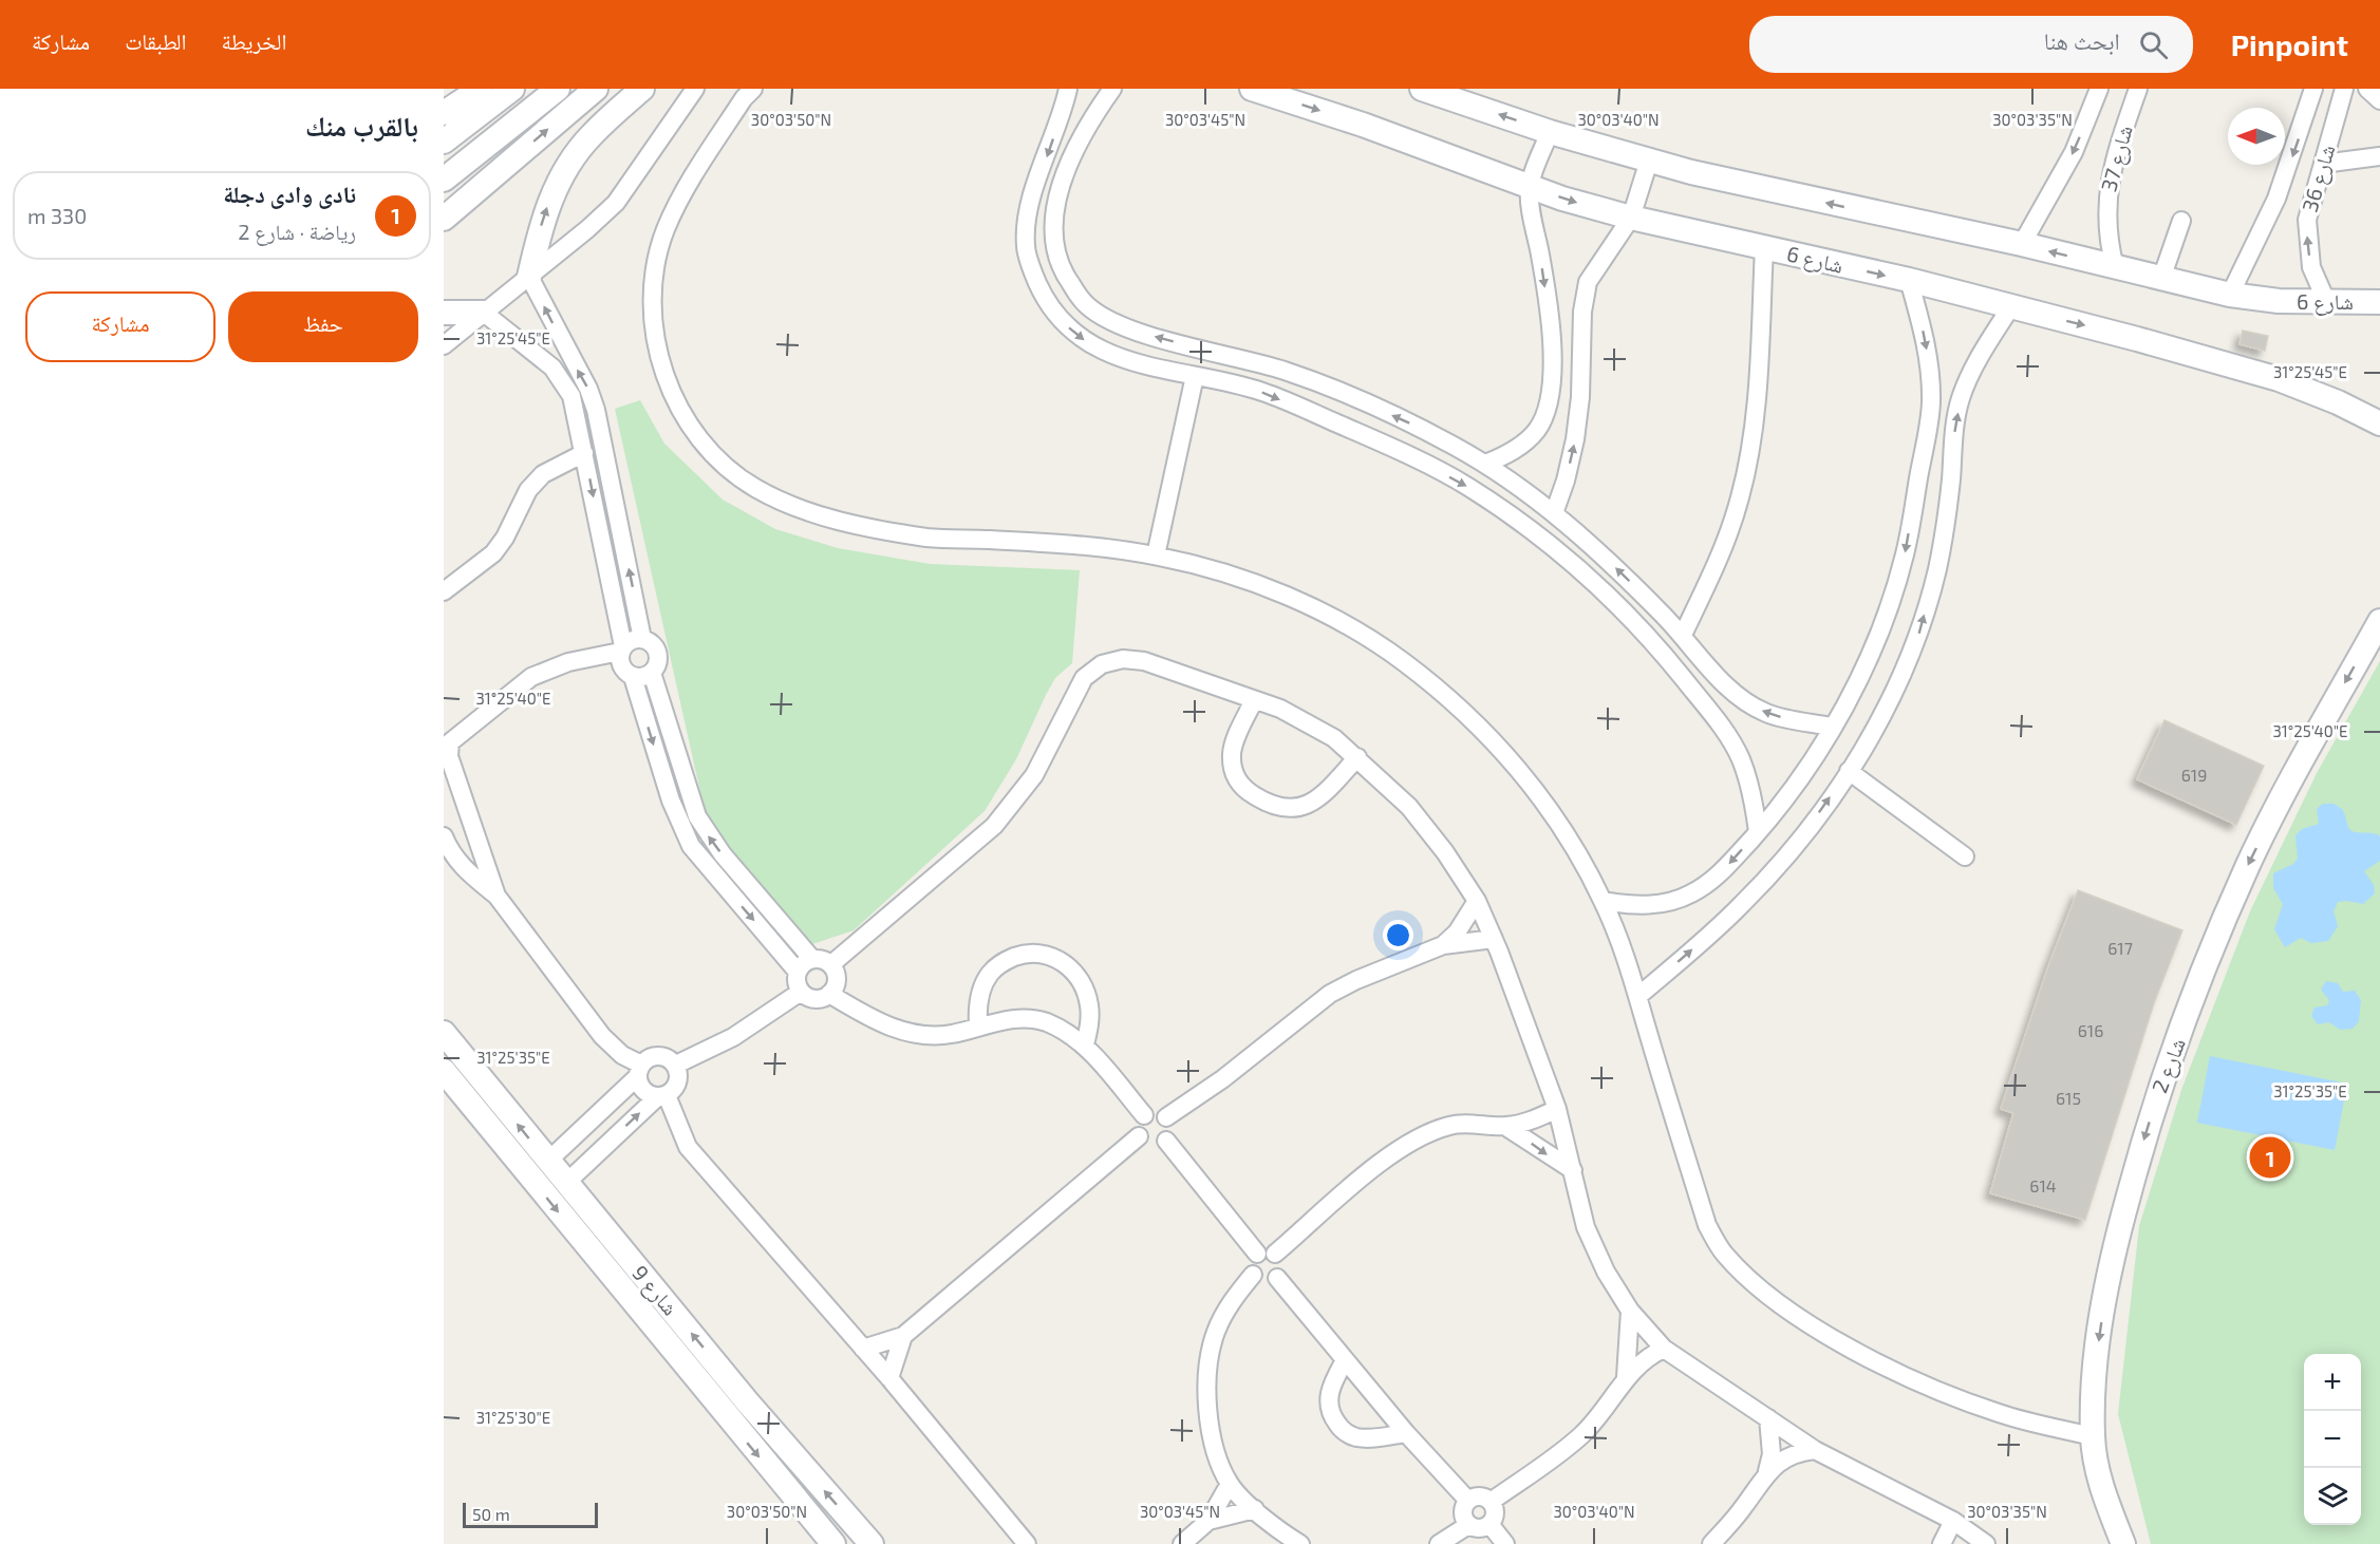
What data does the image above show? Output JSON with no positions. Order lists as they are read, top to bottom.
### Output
{
  "streets": {
    "street": [
      "شارع 37",
      "شارع 36",
      "شارع 6",
      "شارع 2",
      "شارع 9"
    ]
  },
  "crossings": [
    ["شارع 37", "شارع 6"],
    ["شارع 36", "شارع 6"]
  ],
  "one_way": ["شارع 2"],
  "house_numbers": [
    "619",
    "617",
    "616",
    "615",
    "614"
  ],
  "scale_bar": "50 m",
  "north": "left",
  "page": {
    "header": "Pinpoint",
    "search": "ابحث هنا",
    "nav": ["الخريطة", "الطبقات", "مشاركة"],
    "heading": "بالقرب منك",
    "list": [
      {
        "mark": "1",
        "name": "نادى وادى دجلة",
        "note": "رياضة · شارع 2",
        "value": "330 m"
      }
    ],
    "buttons": ["حفظ", "مشاركة"],
    "pins": "1",
    "map_buttons": ["+", "−"],
    "scale": "50 m"
  },
  "coordinates": [
    "30°03'50\"N",
    "30°03'45\"N",
    "30°03'40\"N",
    "30°03'35\"N",
    "31°25'45\"E",
    "31°25'40\"E",
    "31°25'35\"E",
    "31°25'30\"E"
  ]
}
